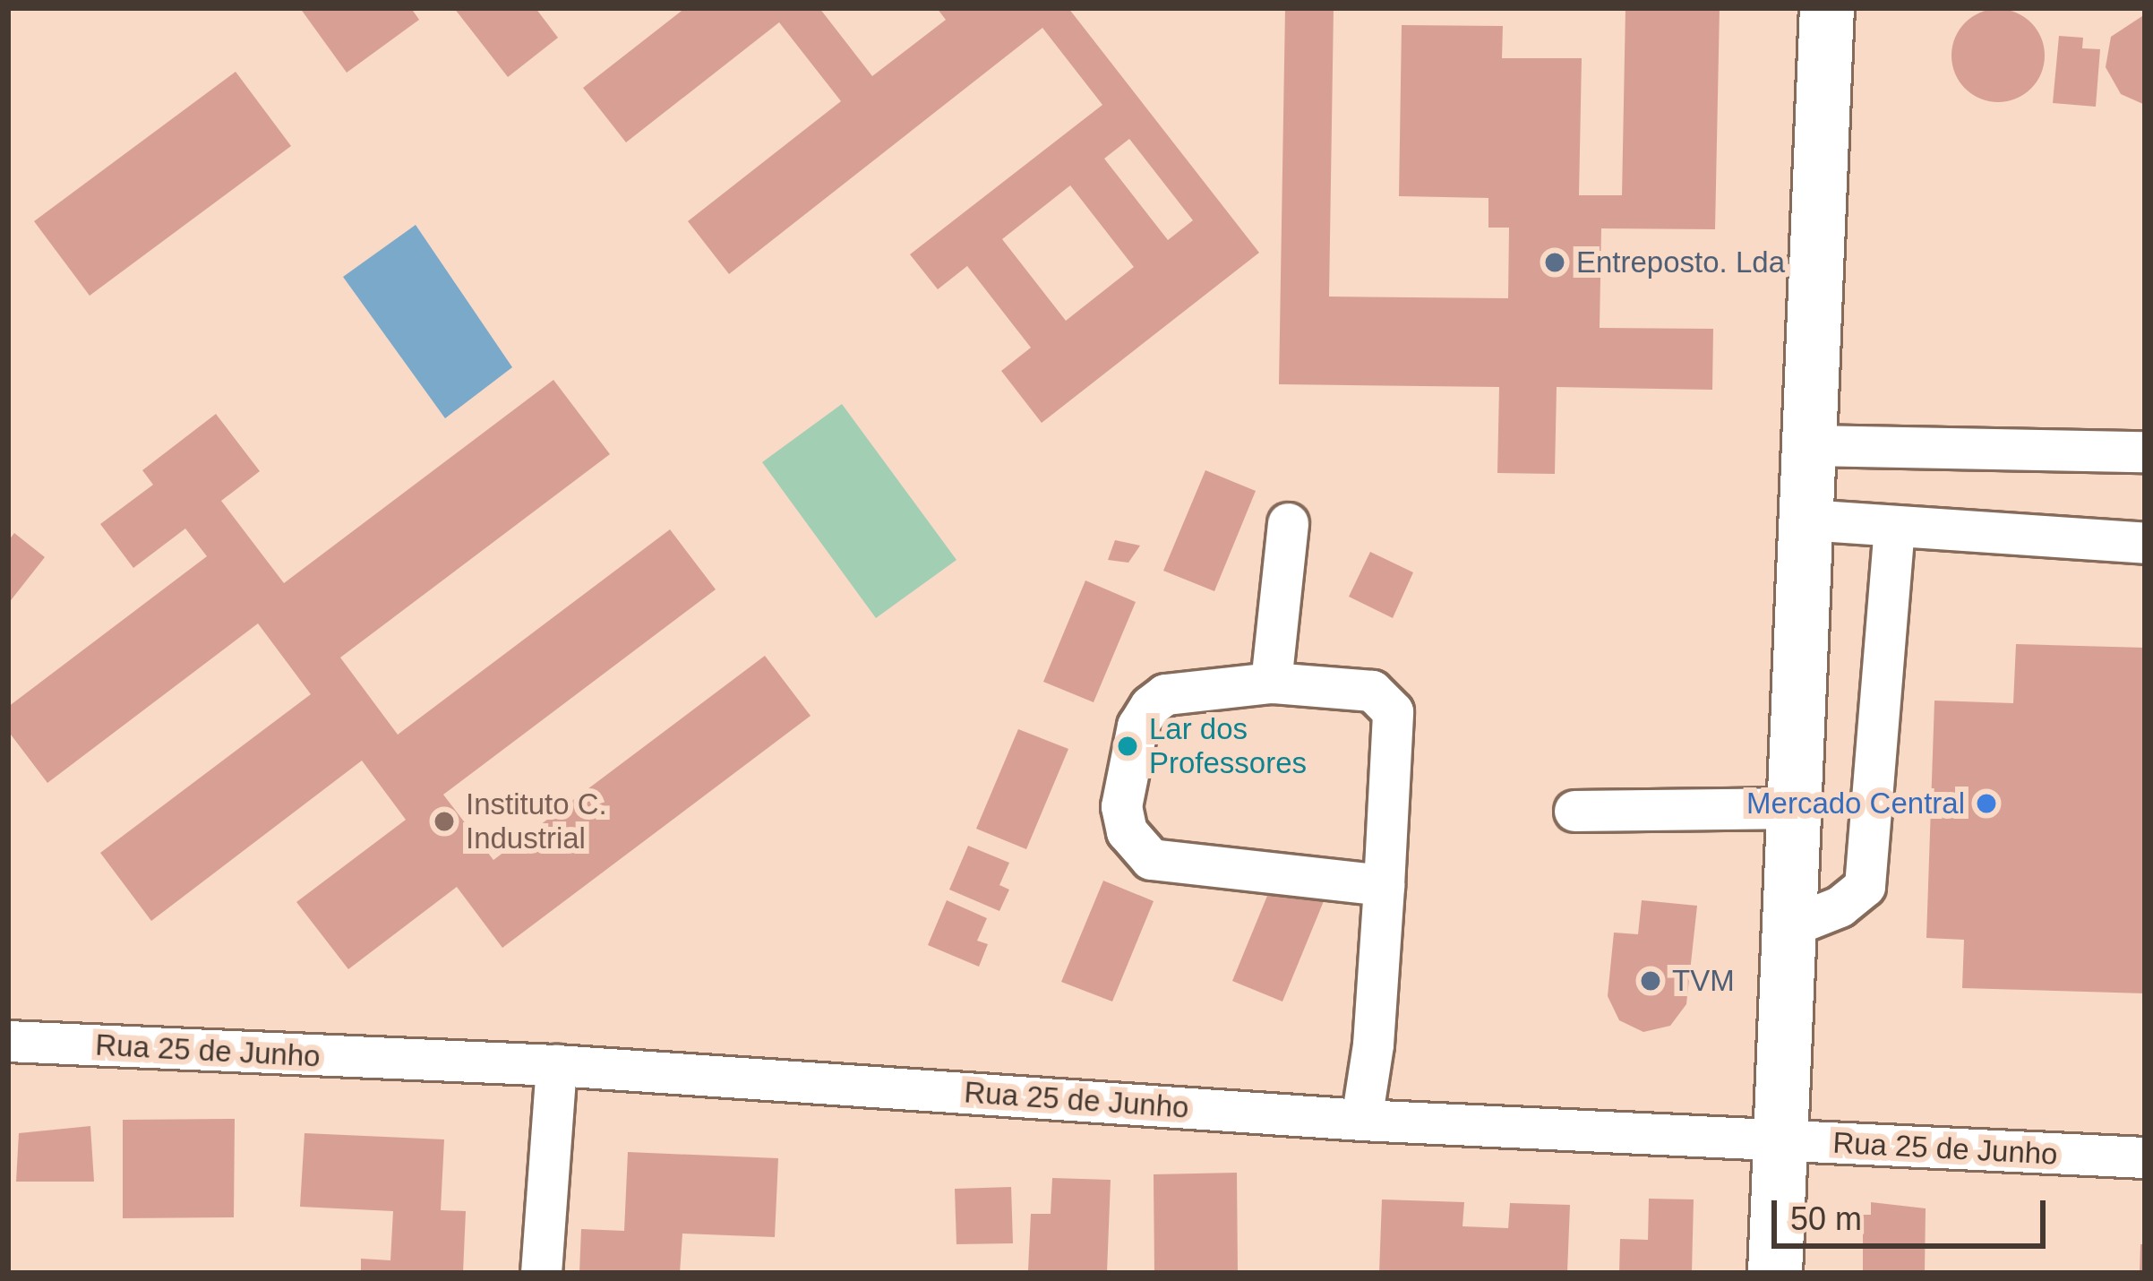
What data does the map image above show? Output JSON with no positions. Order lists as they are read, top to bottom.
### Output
{
  "streets": {
    "street": ["Rua 25 de Junho"]
  },
  "places": [
    "Entreposto. Lda",
    "Lar dos Professores",
    "Mercado Central",
    "Instituto C. Industrial",
    "TVM"
  ],
  "scale_bar": "50 m"
}
